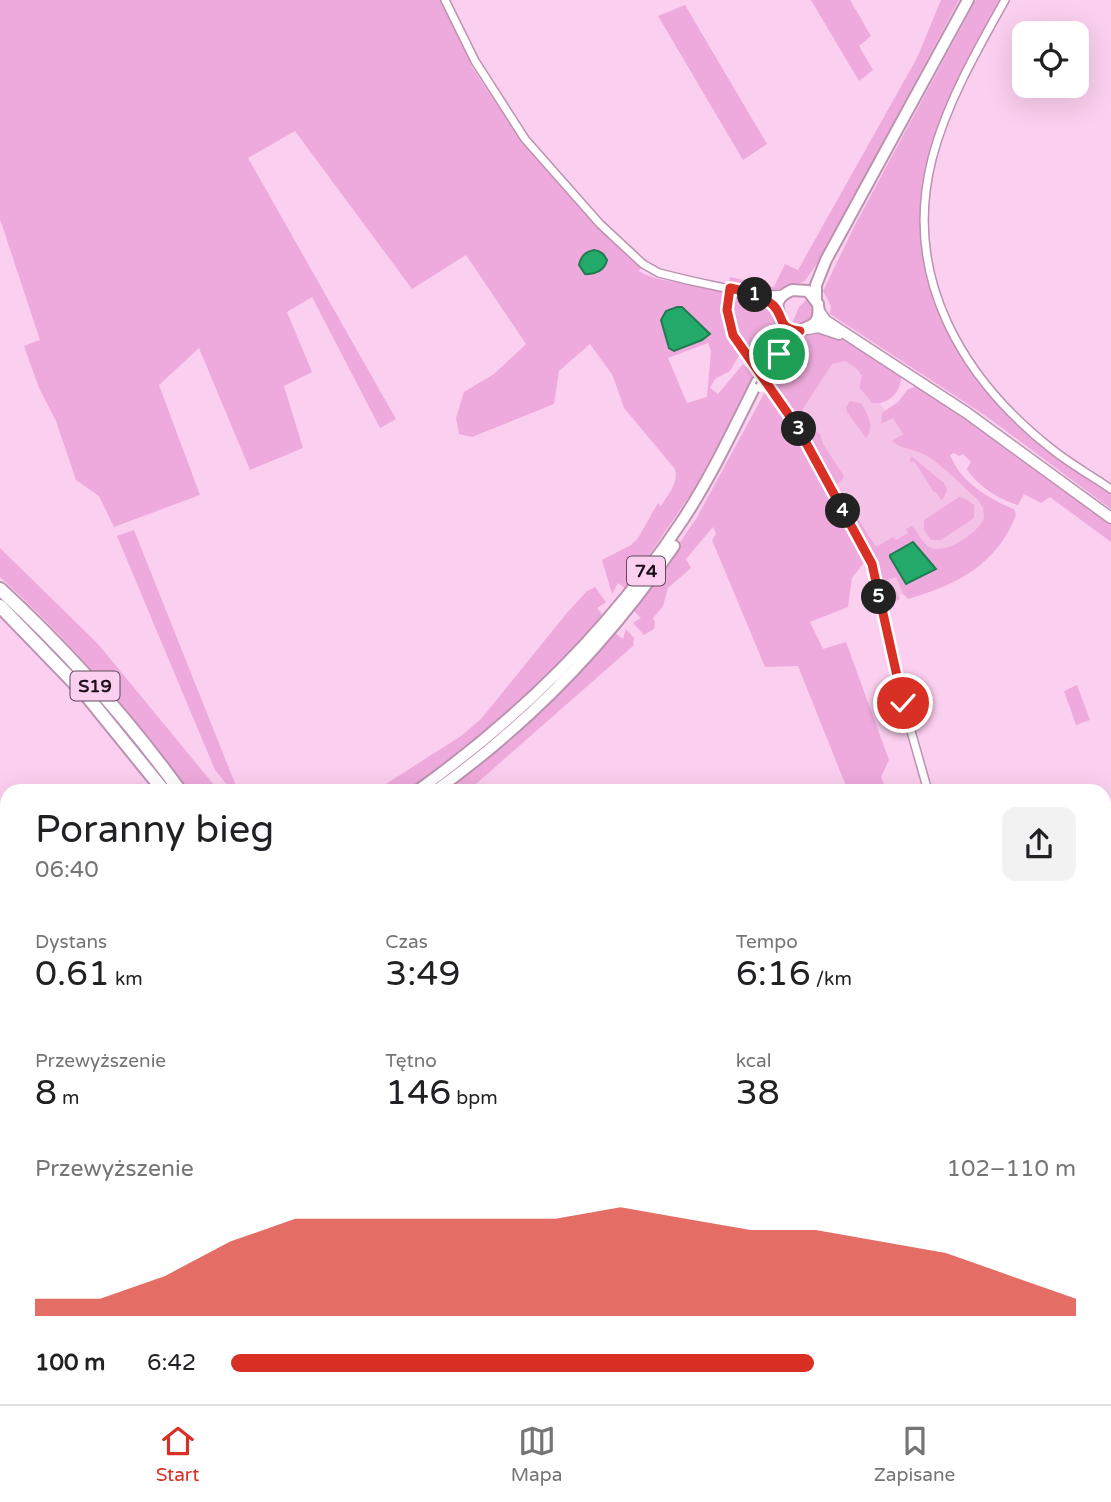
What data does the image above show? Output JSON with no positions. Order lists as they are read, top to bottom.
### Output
{
  "streets": {
    "highway": ["S19"],
    "main road": ["74"]
  },
  "page": {
    "pins": [
      "1",
      "3",
      "4",
      "5"
    ],
    "heading": ["Poranny bieg", "06:40"],
    "stats": [
      ["Dystans", "0.61 km"],
      ["Czas", "3:49"],
      ["Tempo", "6:16 /km"],
      ["Przewyższenie", "8 m"],
      ["Tętno", "146 bpm"],
      ["kcal", "38"]
    ],
    "chart": ["Przewyższenie", "102–110 m"],
    "list": [
      {
        "name": "100 m",
        "note": "6:42"
      }
    ],
    "tabs": ["Start", "Mapa", "Zapisane"]
  }
}
